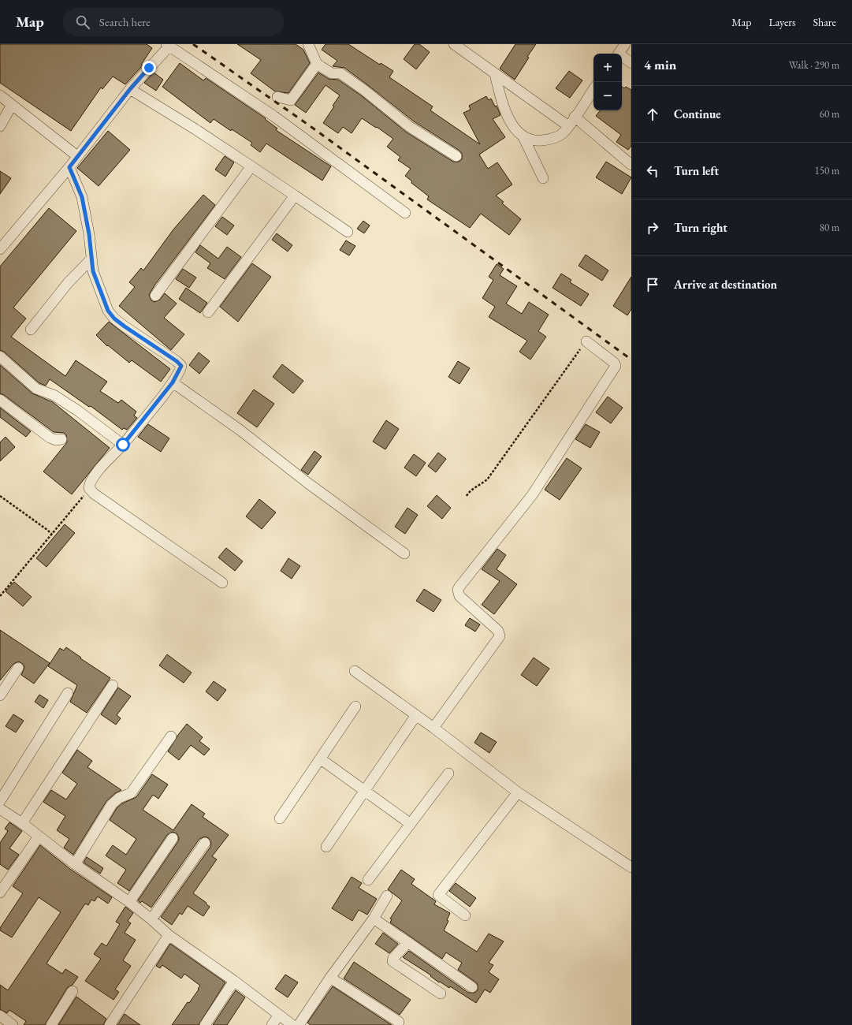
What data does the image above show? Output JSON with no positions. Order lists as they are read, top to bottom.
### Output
{
  "page": {
    "header": "Map",
    "search": "Search here",
    "nav": ["Map", "Layers", "Share"],
    "heading": ["4 min", "Walk · 290 m"],
    "map_buttons": ["+", "−"],
    "list": [
      ["Continue", "60 m"],
      ["Turn left", "150 m"],
      ["Turn right", "80 m"],
      "Arrive at destination"
    ]
  }
}
